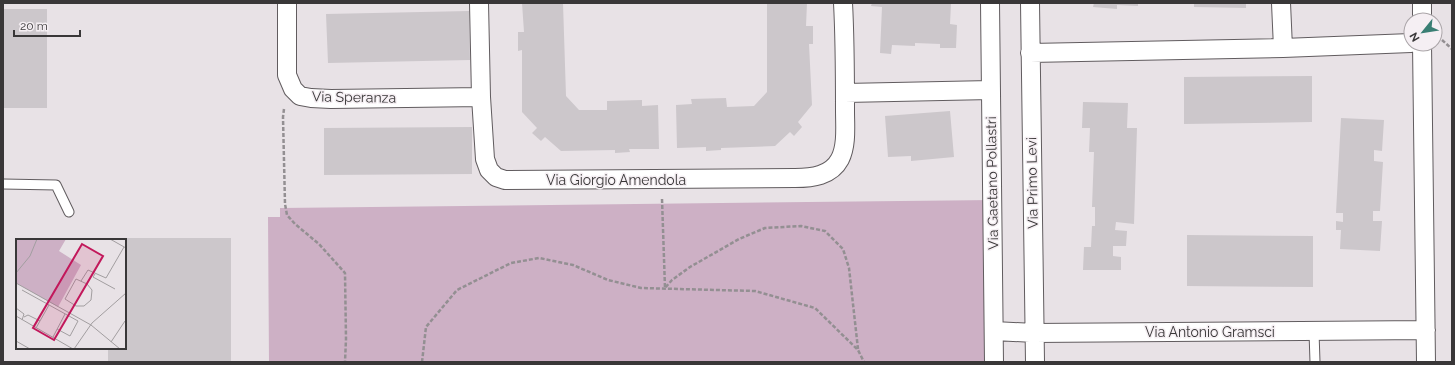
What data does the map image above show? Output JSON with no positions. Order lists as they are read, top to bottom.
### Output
{
  "streets": {
    "street": [
      "Via Speranza",
      "Via Giorgio Amendola",
      "Via Gaetano Pollastri",
      "Via Primo Levi",
      "Via Antonio Gramsci"
    ]
  },
  "crossings": [
    ["Via Speranza", "Via Giorgio Amendola"],
    ["Via Gaetano Pollastri", "Via Antonio Gramsci"],
    ["Via Primo Levi", "Via Antonio Gramsci"]
  ],
  "scale_bar": "20 m",
  "north": "bottom left"
}
